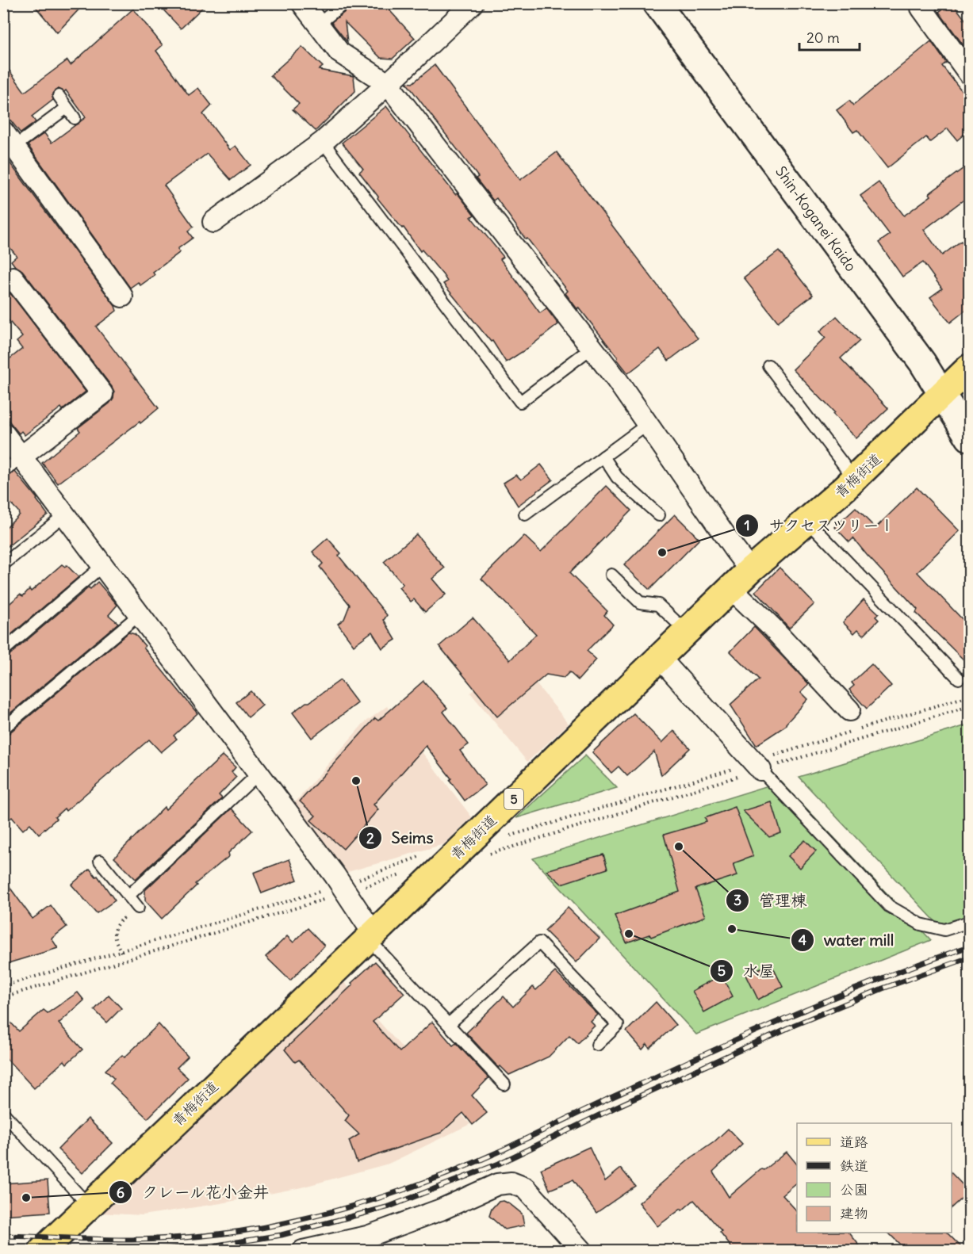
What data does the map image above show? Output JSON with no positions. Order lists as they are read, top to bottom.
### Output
{
  "streets": {
    "main road": ["Shin-Koganei Kaido", "青梅街道", "5"]
  },
  "crossings": [
    ["Shin-Koganei Kaido", "青梅街道"]
  ],
  "places": [
    "サクセスツリーⅠ",
    "Seims",
    "管理棟",
    "water mill",
    "水屋",
    "クレール花小金井"
  ],
  "legend": [
    "道路",
    "鉄道",
    "公園",
    "建物"
  ],
  "scale_bar": "20 m"
}
